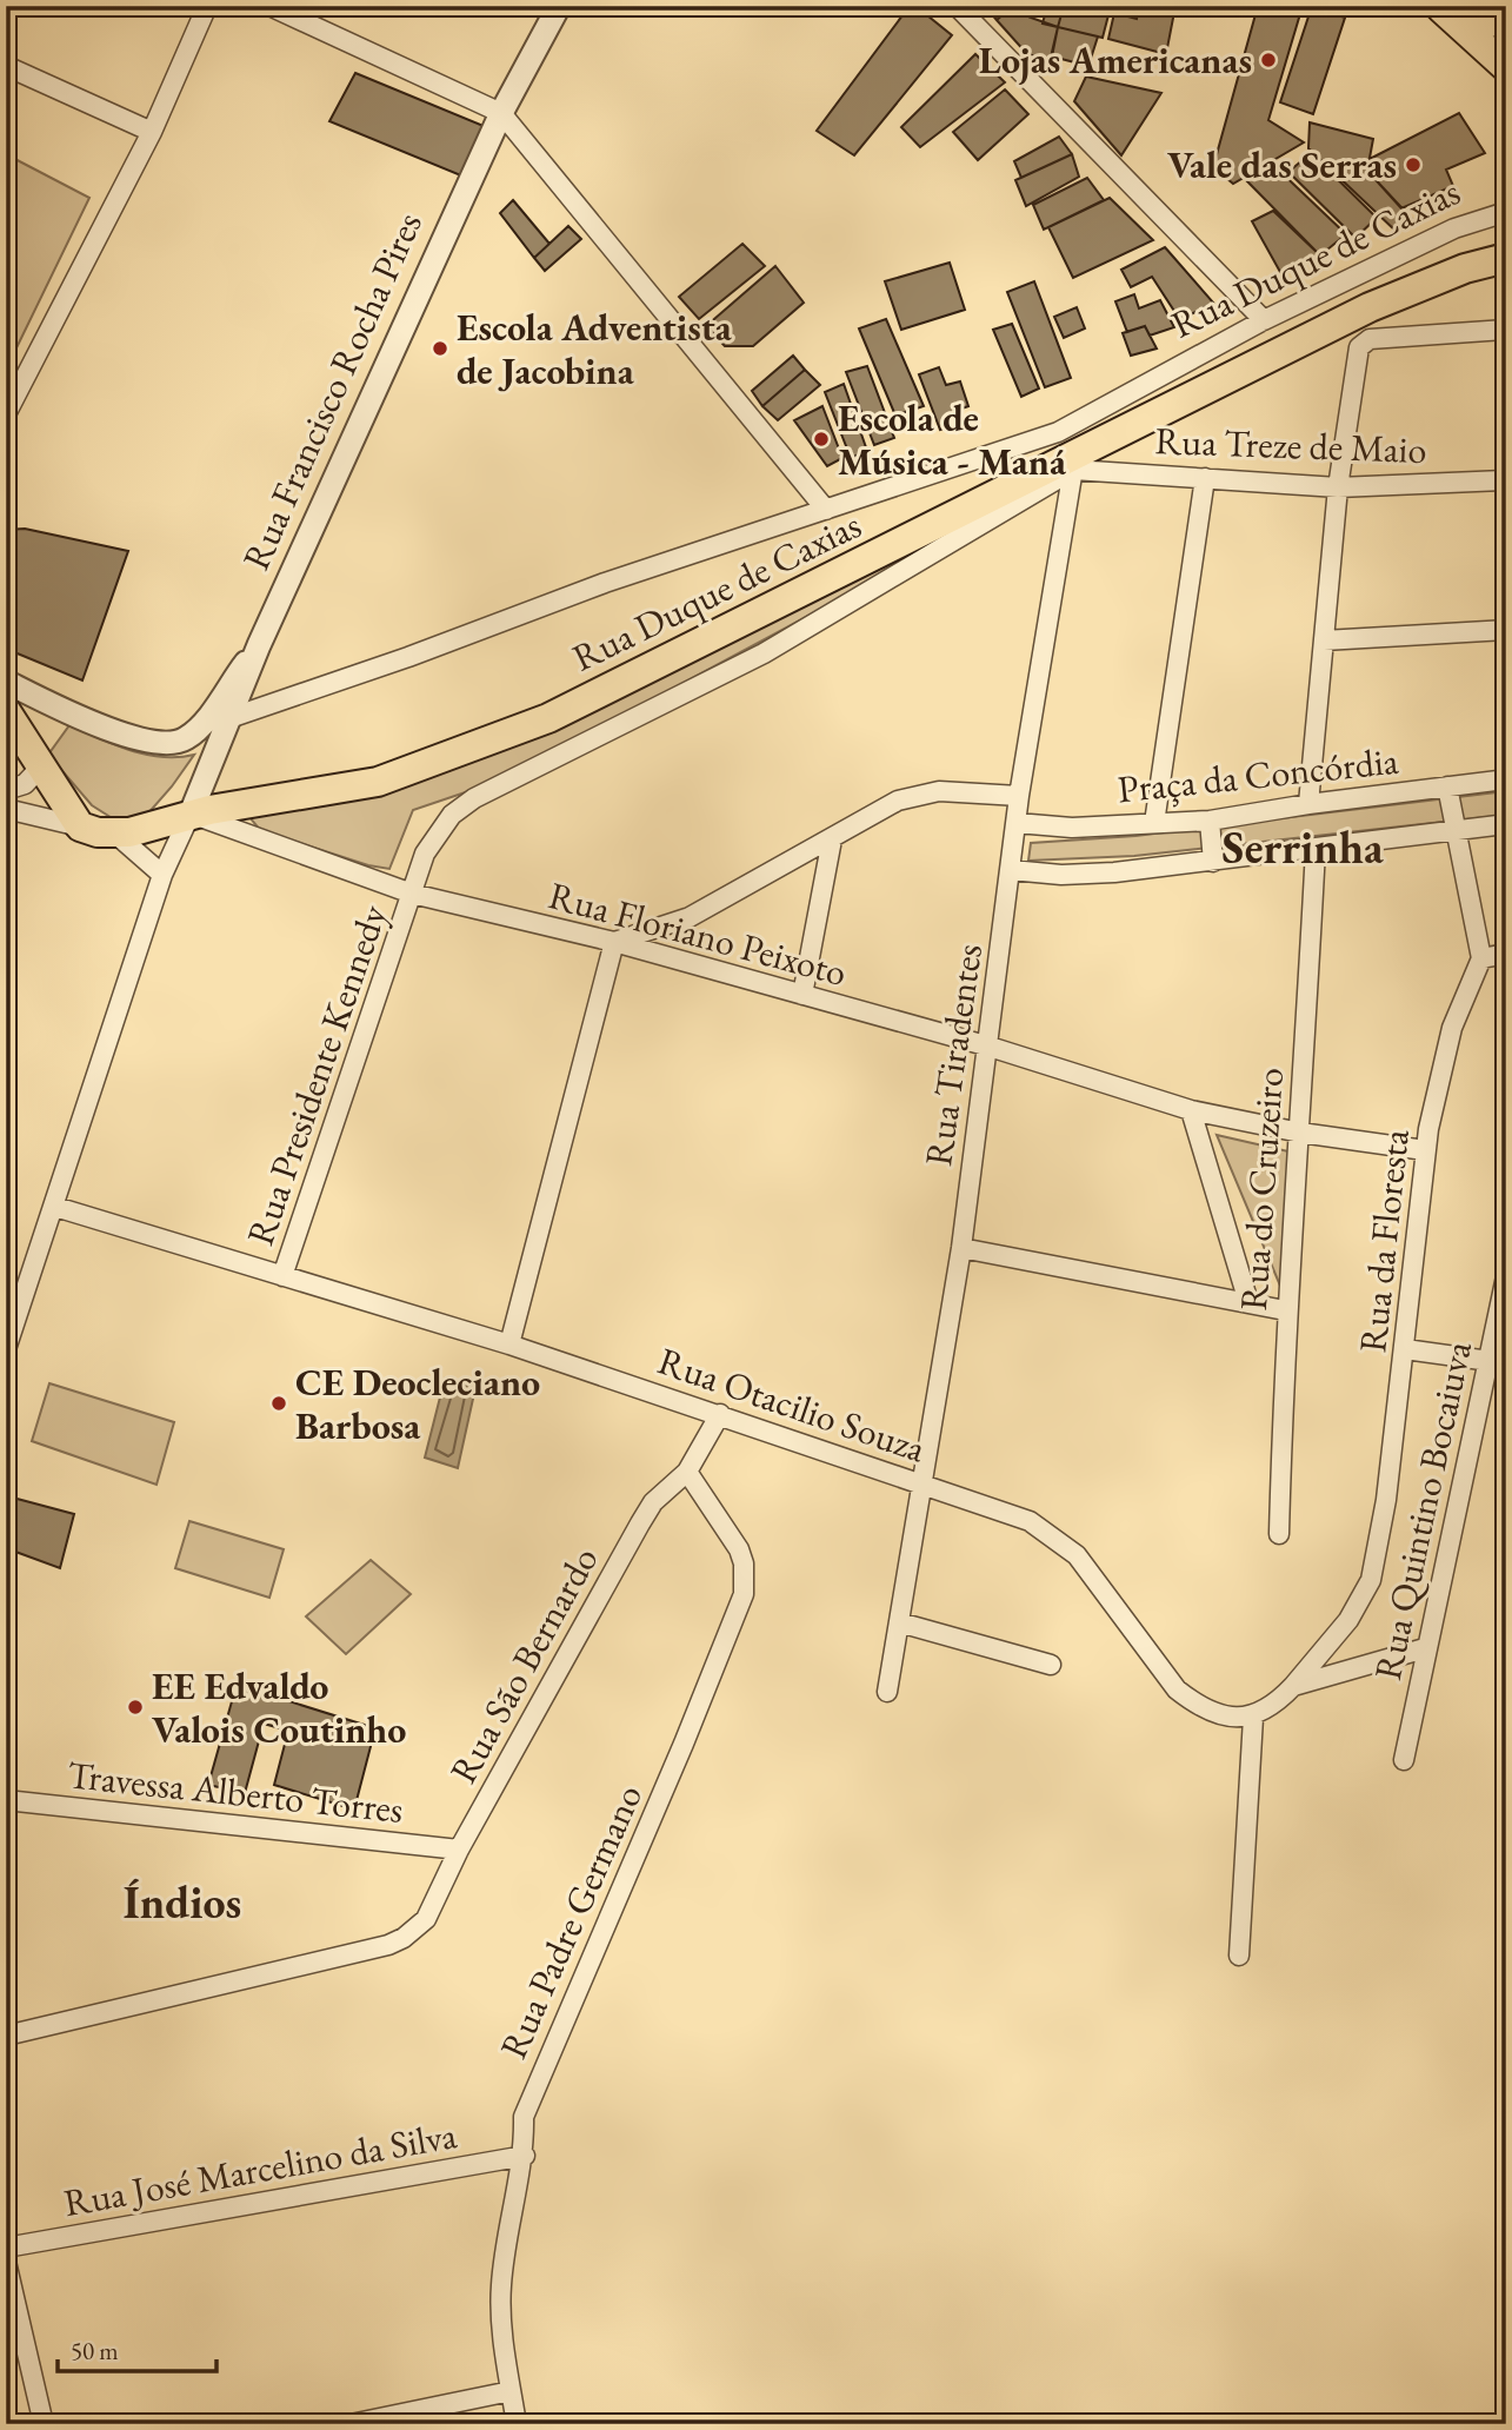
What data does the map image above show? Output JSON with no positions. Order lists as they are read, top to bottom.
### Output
{
  "streets": {
    "main road": ["Rua Duque de Caxias"],
    "street": [
      "Rua Francisco Rocha Pires",
      "Rua Treze de Maio",
      "Praça da Concórdia",
      "Rua Floriano Peixoto",
      "Rua Tiradentes",
      "Rua Presidente Kennedy",
      "Rua do Cruzeiro",
      "Rua da Floresta",
      "Rua Otacilio Souza",
      "Rua Quintino Bocaiuva",
      "Rua São Bernardo",
      "Travessa Alberto Torres",
      "Rua Padre Germano",
      "Rua José Marcelino da Silva"
    ]
  },
  "crossings": [
    ["Rua Duque de Caxias", "Rua Francisco Rocha Pires"],
    ["Rua Duque de Caxias", "Rua Treze de Maio"],
    ["Rua Duque de Caxias", "Rua Floriano Peixoto"],
    ["Rua Duque de Caxias", "Rua Tiradentes"],
    ["Rua Duque de Caxias", "Rua Presidente Kennedy"],
    ["Rua Francisco Rocha Pires", "Rua Floriano Peixoto"],
    ["Rua Francisco Rocha Pires", "Rua Otacilio Souza"],
    ["Rua Treze de Maio", "Rua Tiradentes"],
    ["Praça da Concórdia", "Rua Tiradentes"],
    ["Praça da Concórdia", "Rua do Cruzeiro"],
    ["Rua Floriano Peixoto", "Rua Tiradentes"],
    ["Rua Floriano Peixoto", "Rua Presidente Kennedy"],
    ["Rua Floriano Peixoto", "Rua do Cruzeiro"],
    ["Rua Floriano Peixoto", "Rua da Floresta"],
    ["Rua Tiradentes", "Rua Otacilio Souza"],
    ["Rua Presidente Kennedy", "Rua Otacilio Souza"],
    ["Rua Otacilio Souza", "Rua São Bernardo"],
    ["Rua São Bernardo", "Travessa Alberto Torres"],
    ["Rua São Bernardo", "Rua Padre Germano"],
    ["Rua Padre Germano", "Rua José Marcelino da Silva"]
  ],
  "districts": ["Serrinha", "Índios"],
  "places": [
    "Lojas Americanas",
    "Vale das Serras",
    "Escola Adventista de Jacobina",
    "Escola de Música - Maná",
    "CE Deocleciano Barbosa",
    "EE Edvaldo Valois Coutinho"
  ],
  "scale_bar": "50 m"
}
